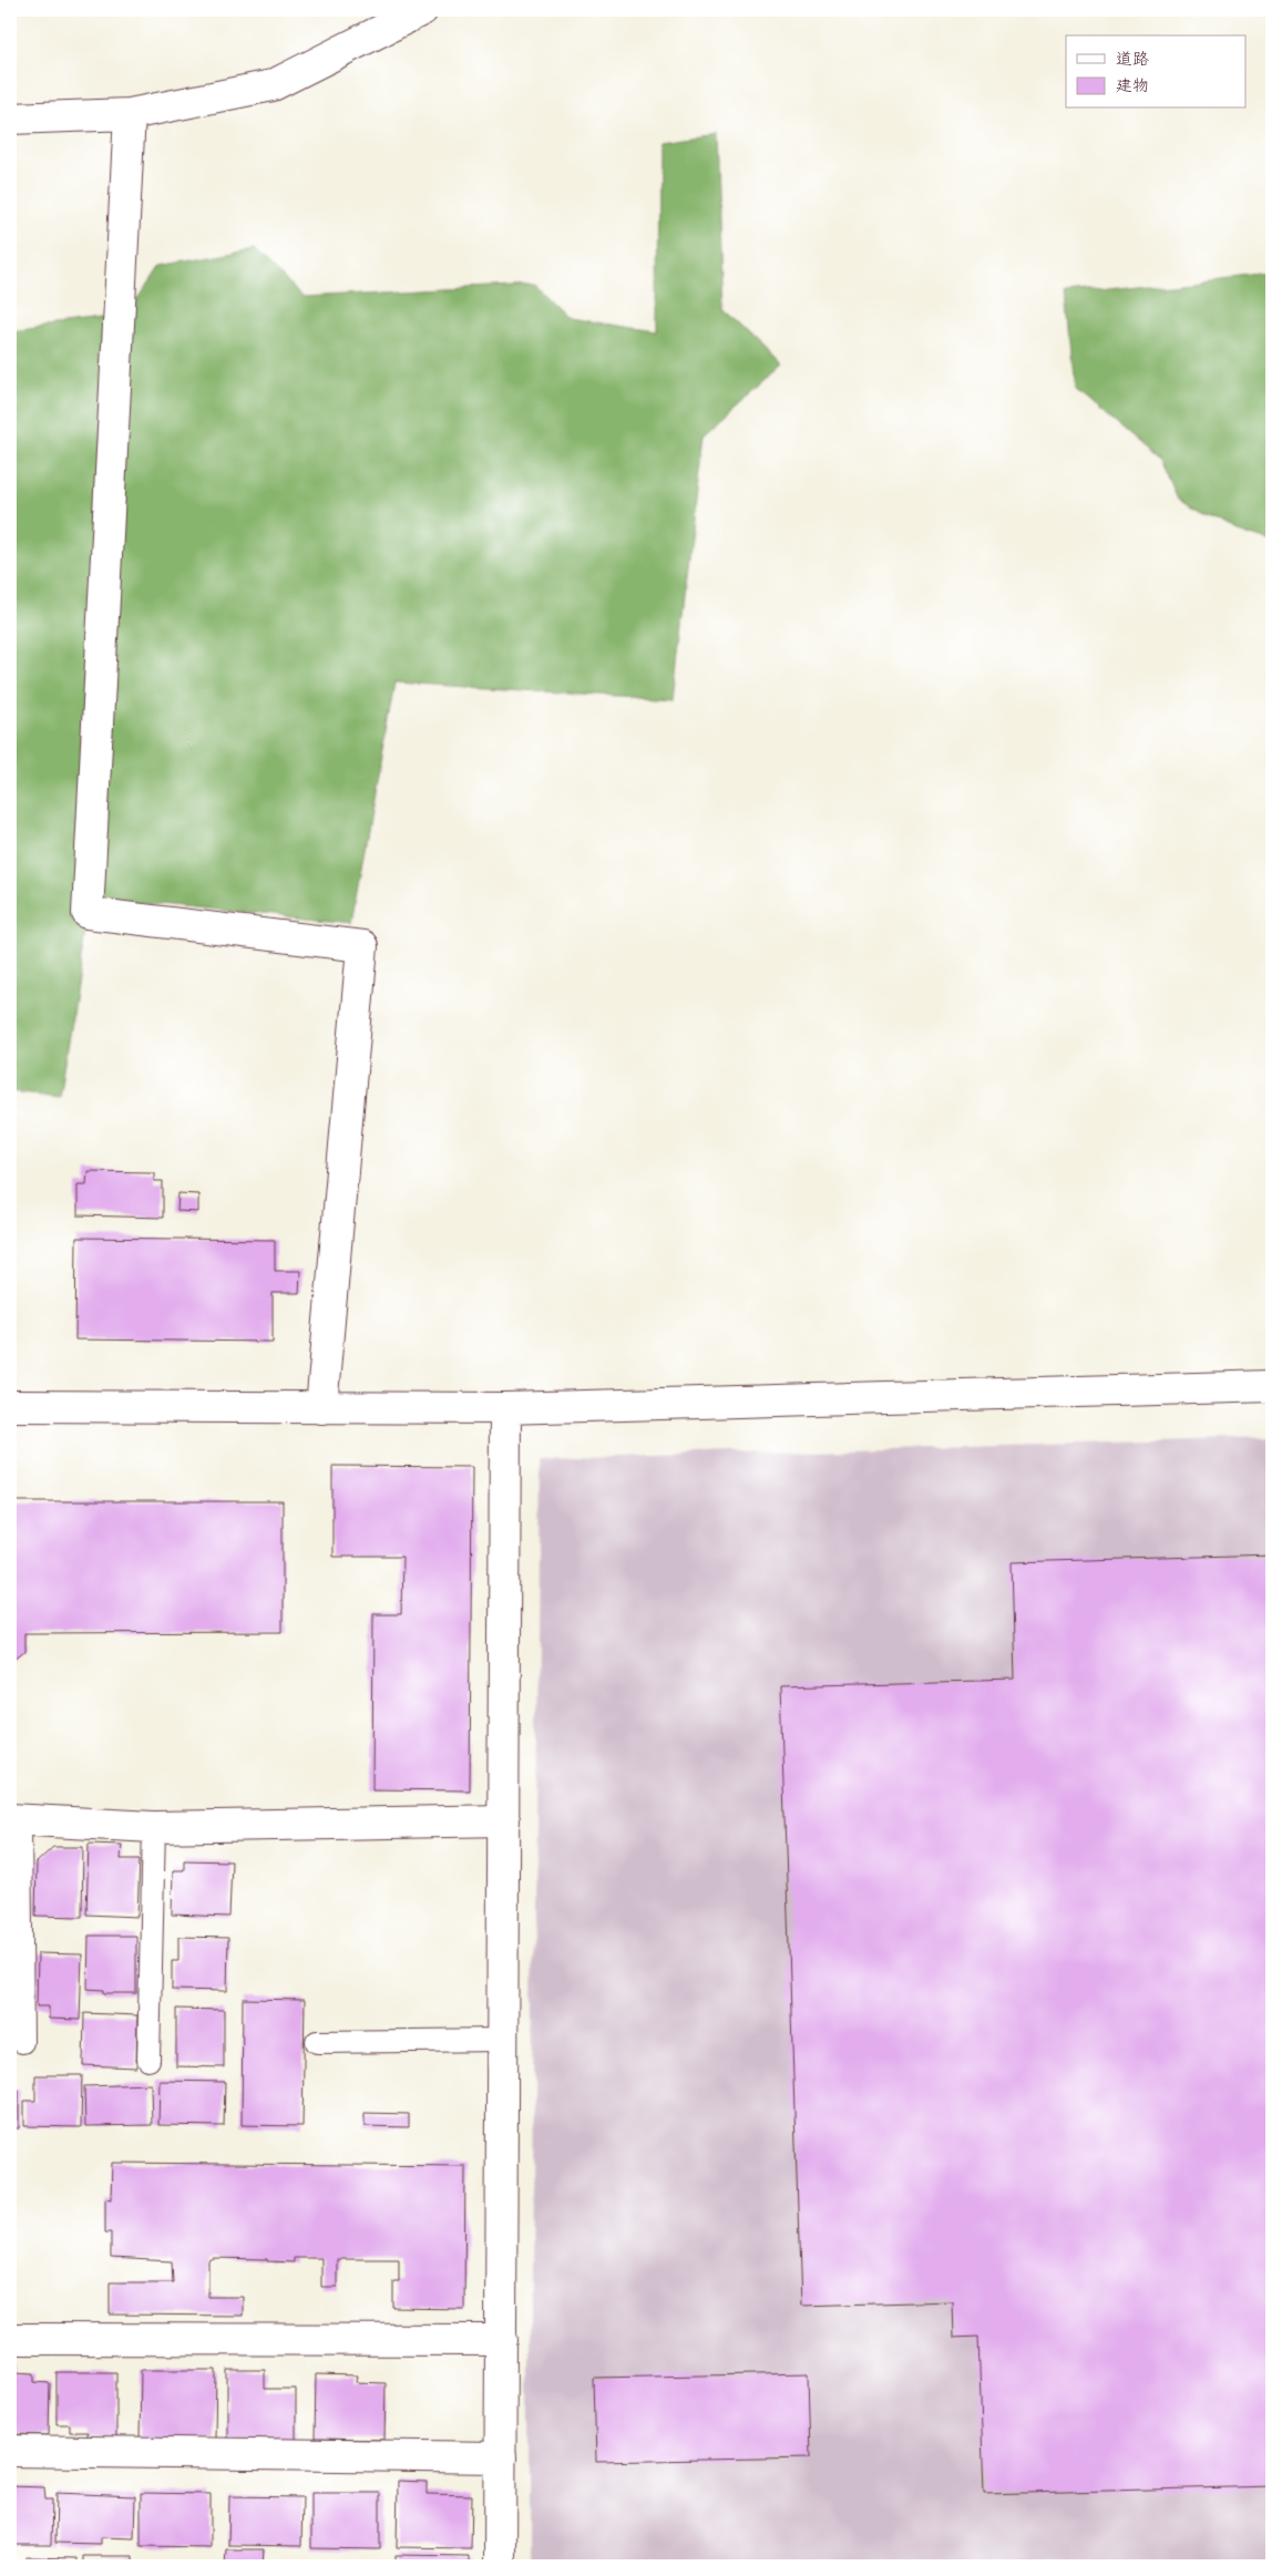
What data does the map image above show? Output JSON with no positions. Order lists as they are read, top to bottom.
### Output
{
  "legend": ["道路", "建物"]
}
